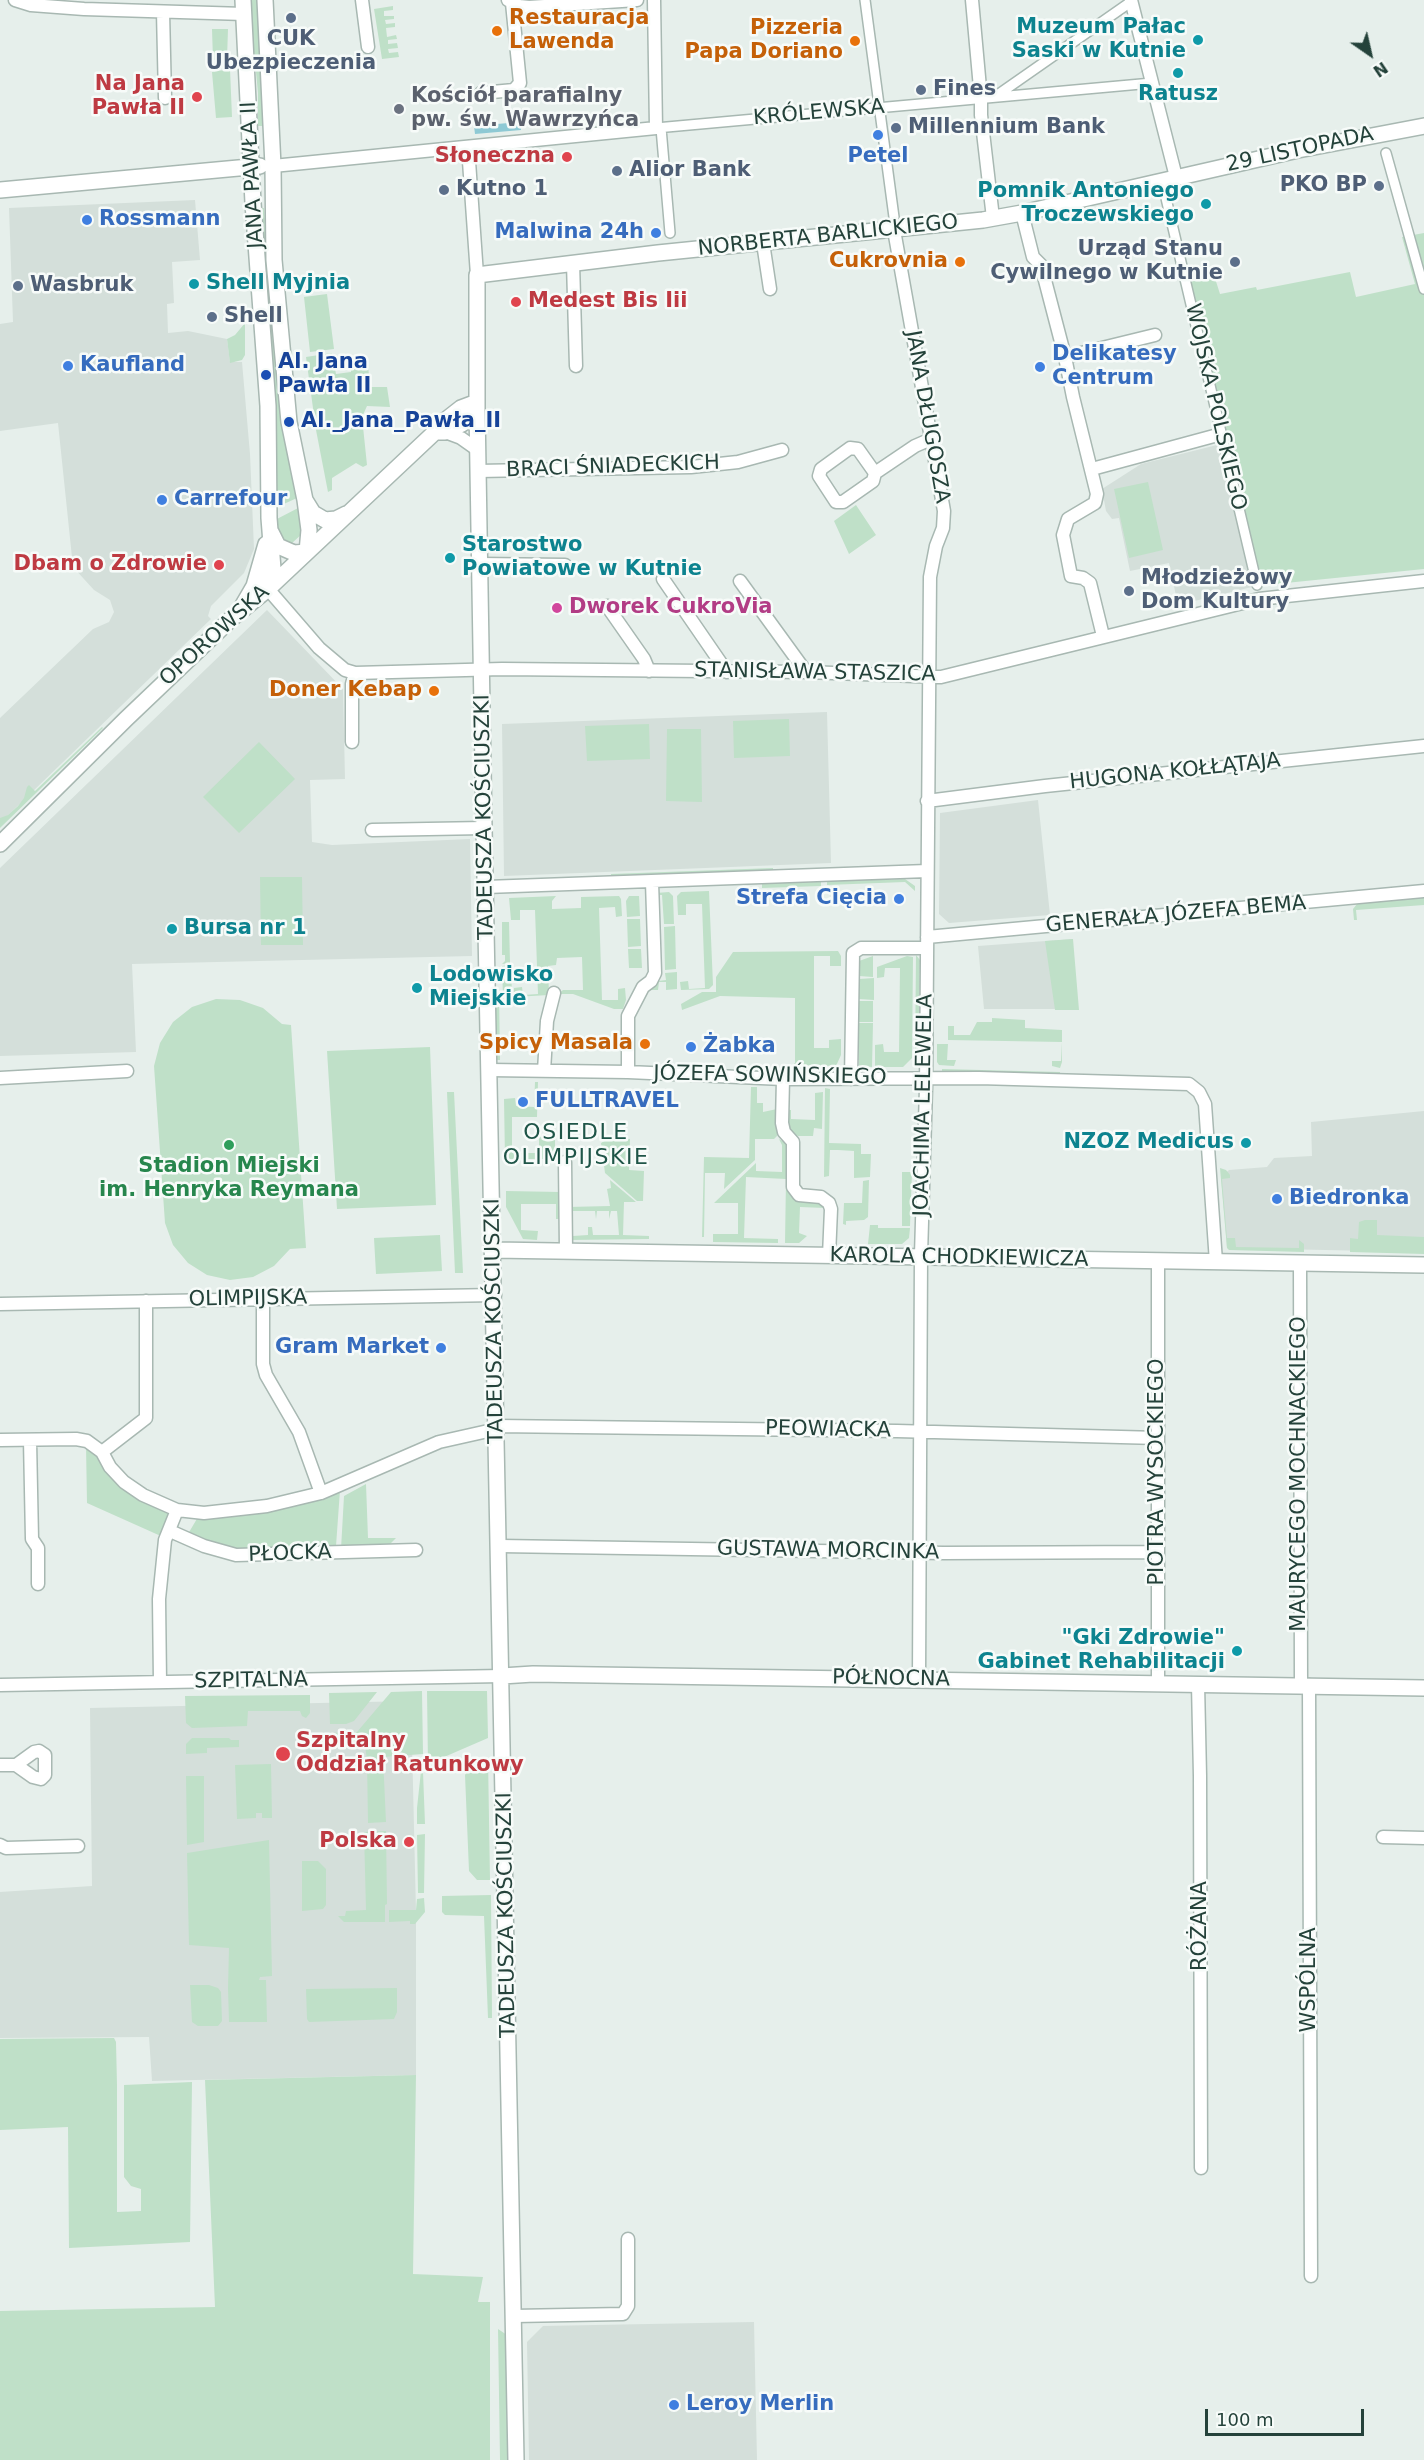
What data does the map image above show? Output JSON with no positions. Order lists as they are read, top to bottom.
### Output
{
  "streets": {
    "street": [
      "KRÓLEWSKA",
      "29 LISTOPADA",
      "JANA PAWŁA II",
      "NORBERTA BARLICKIEGO",
      "WOJSKA POLSKIEGO",
      "JANA DŁUGOSZA",
      "BRACI ŚNIADECKICH",
      "OPOROWSKA",
      "STANISŁAWA STASZICA",
      "HUGONA KOŁŁĄTAJA",
      "TADEUSZA KOŚCIUSZKI",
      "GENERAŁA JÓZEFA BEMA",
      "JÓZEFA SOWIŃSKIEGO",
      "JOACHIMA LELEWELA",
      "KAROLA CHODKIEWICZA",
      "OLIMPIJSKA",
      "PEOWIACKA",
      "PIOTRA WYSOCKIEGO",
      "MAURYCEGO MOCHNACKIEGO",
      "GUSTAWA MORCINKA",
      "PŁOCKA",
      "PÓŁNOCNA",
      "SZPITALNA",
      "RÓŻANA",
      "WSPÓLNA"
    ]
  },
  "crossings": [
    ["29 LISTOPADA", "NORBERTA BARLICKIEGO"],
    ["JANA PAWŁA II", "OPOROWSKA"],
    ["NORBERTA BARLICKIEGO", "JANA DŁUGOSZA"],
    ["NORBERTA BARLICKIEGO", "TADEUSZA KOŚCIUSZKI"],
    ["JANA DŁUGOSZA", "STANISŁAWA STASZICA"],
    ["JANA DŁUGOSZA", "JOACHIMA LELEWELA"],
    ["BRACI ŚNIADECKICH", "TADEUSZA KOŚCIUSZKI"],
    ["OPOROWSKA", "TADEUSZA KOŚCIUSZKI"],
    ["STANISŁAWA STASZICA", "TADEUSZA KOŚCIUSZKI"],
    ["STANISŁAWA STASZICA", "JOACHIMA LELEWELA"],
    ["HUGONA KOŁŁĄTAJA", "JOACHIMA LELEWELA"],
    ["TADEUSZA KOŚCIUSZKI", "JÓZEFA SOWIŃSKIEGO"],
    ["TADEUSZA KOŚCIUSZKI", "KAROLA CHODKIEWICZA"],
    ["TADEUSZA KOŚCIUSZKI", "OLIMPIJSKA"],
    ["TADEUSZA KOŚCIUSZKI", "PEOWIACKA"],
    ["TADEUSZA KOŚCIUSZKI", "GUSTAWA MORCINKA"],
    ["TADEUSZA KOŚCIUSZKI", "PÓŁNOCNA"],
    ["TADEUSZA KOŚCIUSZKI", "SZPITALNA"],
    ["GENERAŁA JÓZEFA BEMA", "JÓZEFA SOWIŃSKIEGO"],
    ["GENERAŁA JÓZEFA BEMA", "JOACHIMA LELEWELA"],
    ["JÓZEFA SOWIŃSKIEGO", "JOACHIMA LELEWELA"],
    ["JÓZEFA SOWIŃSKIEGO", "KAROLA CHODKIEWICZA"],
    ["JOACHIMA LELEWELA", "KAROLA CHODKIEWICZA"],
    ["JOACHIMA LELEWELA", "PEOWIACKA"],
    ["JOACHIMA LELEWELA", "GUSTAWA MORCINKA"],
    ["JOACHIMA LELEWELA", "PÓŁNOCNA"],
    ["KAROLA CHODKIEWICZA", "PIOTRA WYSOCKIEGO"],
    ["KAROLA CHODKIEWICZA", "MAURYCEGO MOCHNACKIEGO"],
    ["PEOWIACKA", "PIOTRA WYSOCKIEGO"],
    ["PIOTRA WYSOCKIEGO", "GUSTAWA MORCINKA"],
    ["PIOTRA WYSOCKIEGO", "PÓŁNOCNA"],
    ["MAURYCEGO MOCHNACKIEGO", "PÓŁNOCNA"],
    ["MAURYCEGO MOCHNACKIEGO", "WSPÓLNA"],
    ["PÓŁNOCNA", "SZPITALNA"],
    ["PÓŁNOCNA", "RÓŻANA"],
    ["PÓŁNOCNA", "WSPÓLNA"]
  ],
  "districts": ["OSIEDLE OLIMPIJSKIE"],
  "places": [
    "CUK Ubezpieczenia",
    "Restauracja Lawenda",
    "Muzeum Pałac Saski w Kutnie",
    "Pizzeria Papa Doriano",
    "Ratusz",
    "Fines",
    "Na Jana Pawła II",
    "Kościół parafialny pw. św. Wawrzyńca",
    "Millennium Bank",
    "Petel",
    "Słoneczna",
    "Alior Bank",
    "PKO BP",
    "Kutno 1",
    "Pomnik Antoniego Troczewskiego",
    "Rossmann",
    "Malwina 24h",
    "Cukrovnia",
    "Urząd Stanu Cywilnego w Kutnie",
    "Shell Myjnia",
    "Wasbruk",
    "Medest Bis Iii",
    "Shell",
    "Kaufland",
    "Delikatesy Centrum",
    "Al. Jana Pawła II",
    "Al._Jana_Pawła_II",
    "Carrefour",
    "Starostwo Powiatowe w Kutnie",
    "Dbam o Zdrowie",
    "Młodzieżowy Dom Kultury",
    "Dworek CukroVia",
    "Doner Kebap",
    "Strefa Cięcia",
    "Bursa nr 1",
    "Lodowisko Miejskie",
    "Spicy Masala",
    "Żabka",
    "FULLTRAVEL",
    "NZOZ Medicus",
    "Stadion Miejski im. Henryka Reymana",
    "Biedronka",
    "Gram Market",
    "\"Gki Zdrowie\" Gabinet Rehabilitacji",
    "Szpitalny Oddział Ratunkowy",
    "Polska",
    "Leroy Merlin"
  ],
  "scale_bar": "100 m",
  "north": "bottom right"
}
